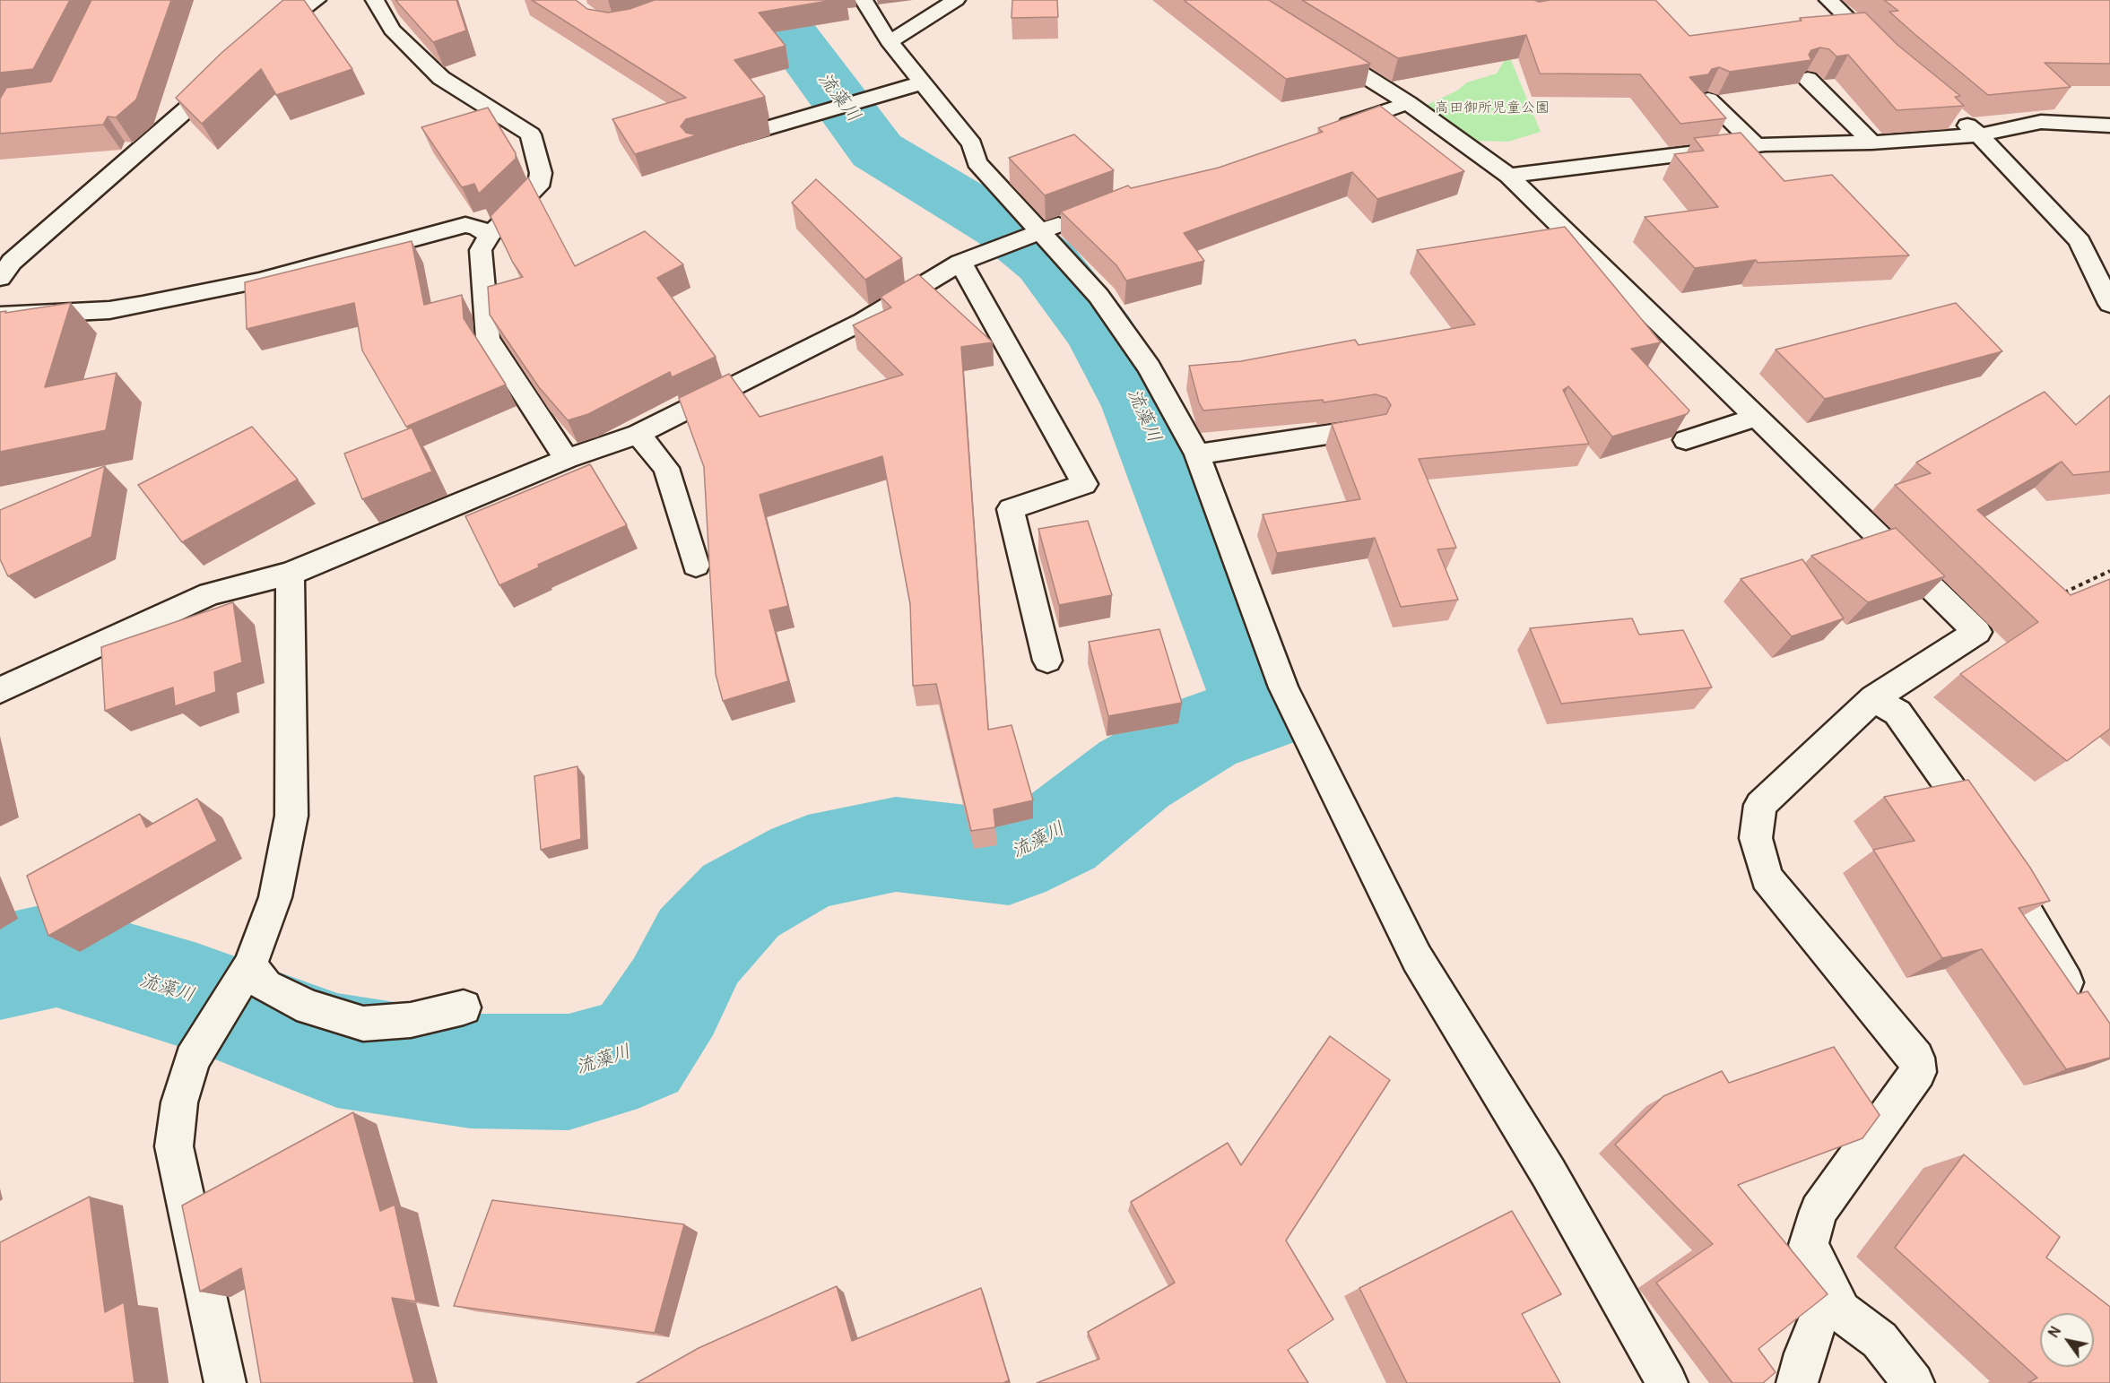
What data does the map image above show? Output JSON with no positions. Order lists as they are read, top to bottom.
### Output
{
  "water": ["流藻川"],
  "parks": ["高田御所児童公園"],
  "north": "top left"
}
